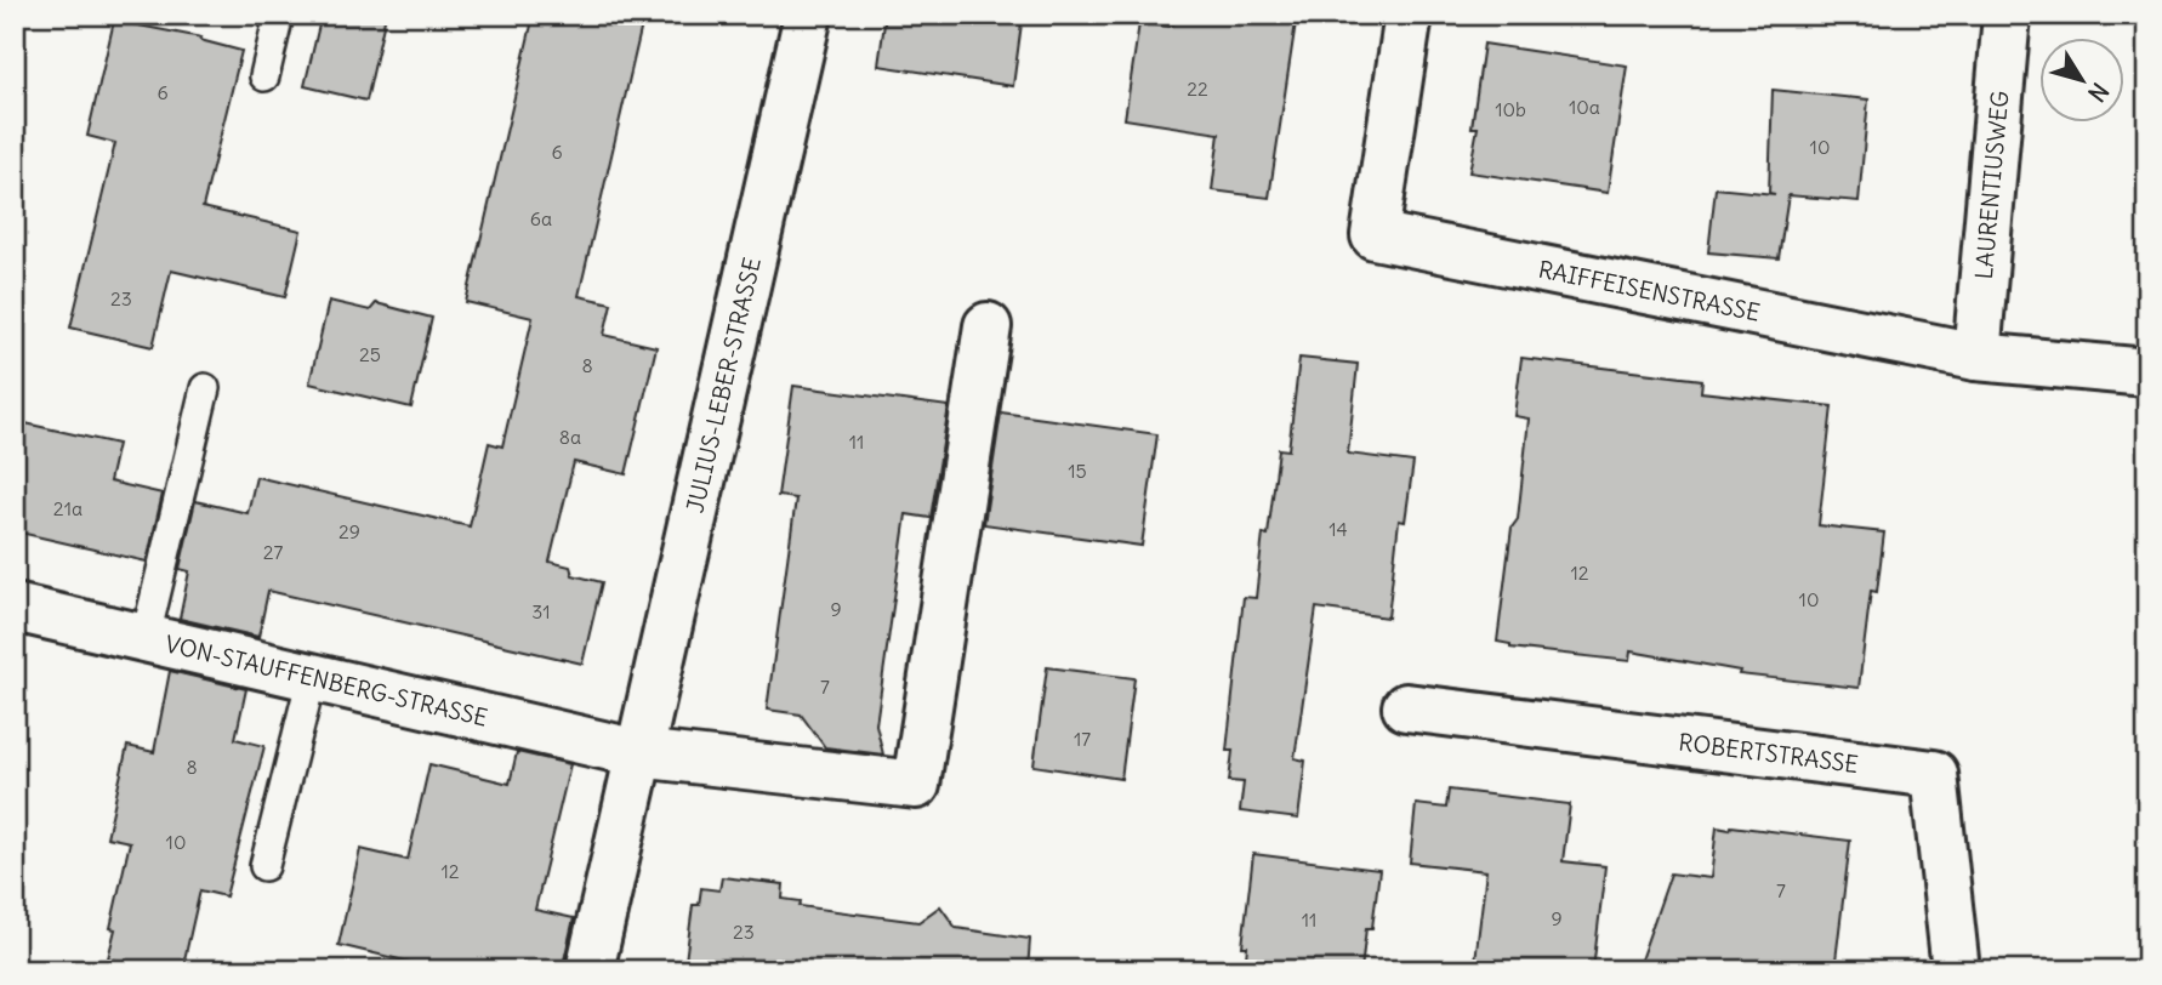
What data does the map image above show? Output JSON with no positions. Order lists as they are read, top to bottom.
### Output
{
  "streets": {
    "street": [
      "LAURENTIUSWEG",
      "RAIFFEISENSTRASSE",
      "JULIUS-LEBER-STRASSE",
      "VON-STAUFFENBERG-STRASSE",
      "ROBERTSTRASSE"
    ]
  },
  "crossings": [
    ["LAURENTIUSWEG", "RAIFFEISENSTRASSE"],
    ["JULIUS-LEBER-STRASSE", "VON-STAUFFENBERG-STRASSE"]
  ],
  "house_numbers": [
    "22",
    "6",
    "10a",
    "10b",
    "10",
    "6",
    "6a",
    "23",
    "25",
    "8",
    "8a",
    "11",
    "15",
    "21a",
    "14",
    "29",
    "27",
    "12",
    "10",
    "9",
    "31",
    "7",
    "17",
    "8",
    "10",
    "12",
    "7",
    "9",
    "11",
    "23"
  ],
  "north": "bottom right"
}
